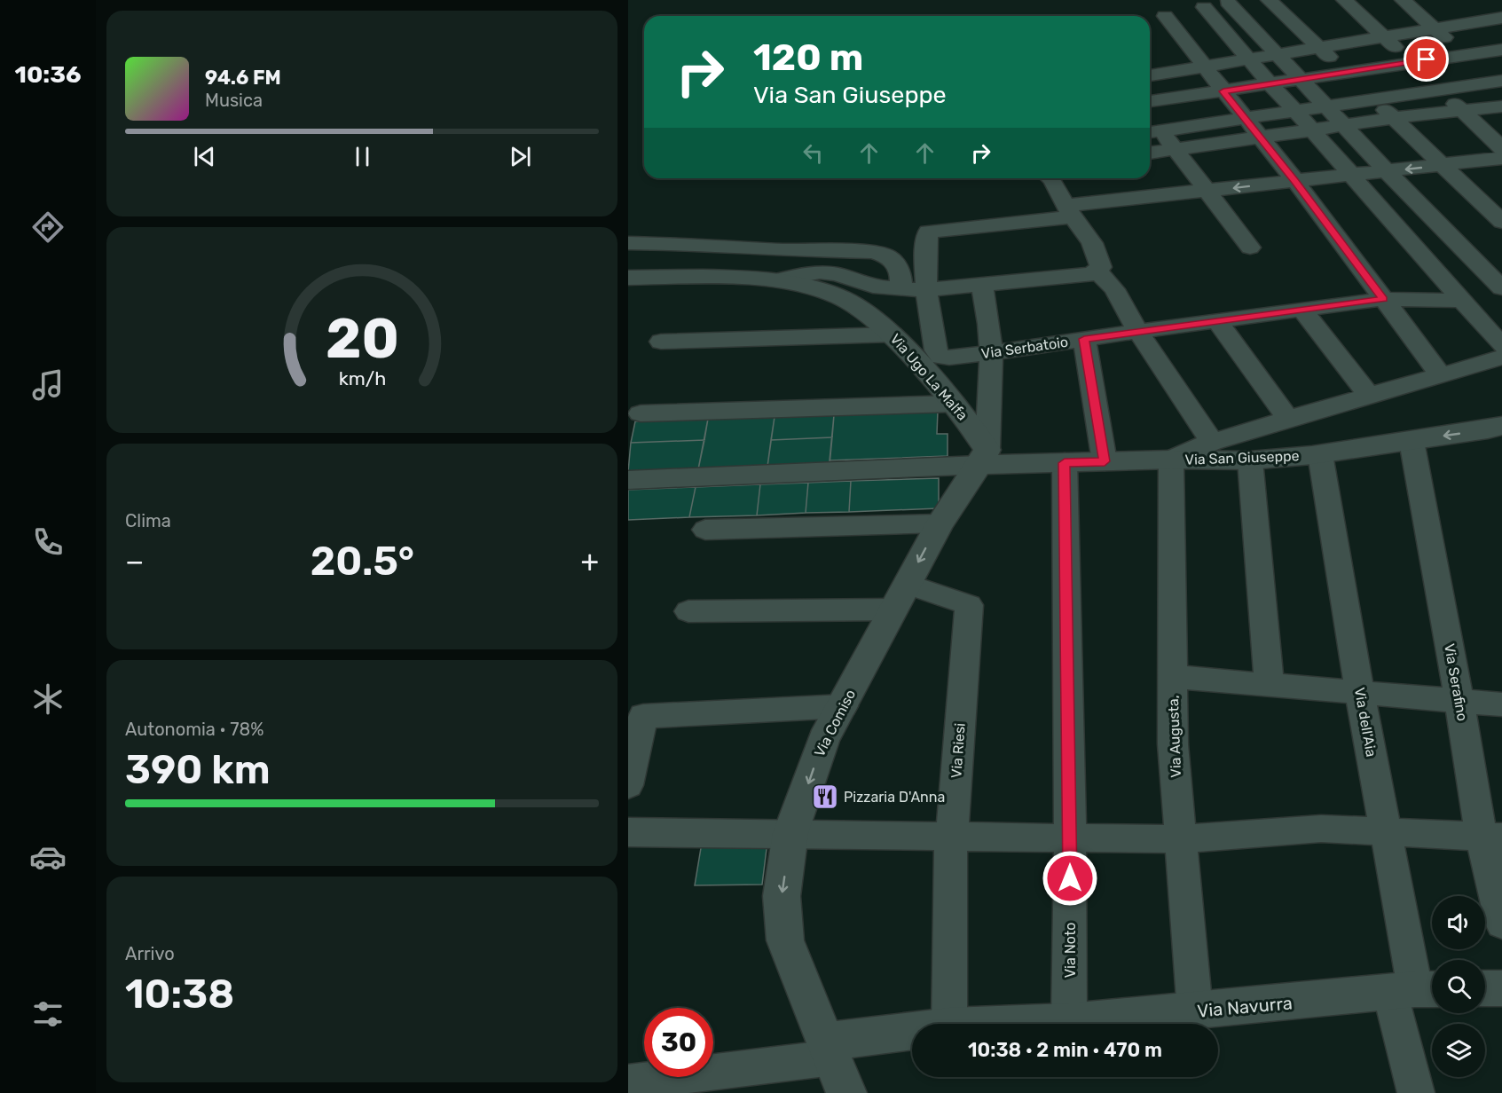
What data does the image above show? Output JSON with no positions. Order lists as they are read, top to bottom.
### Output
{
  "streets": {
    "street": [
      "Via Serbatoio",
      "Via Ugo La Malfa",
      "Via San Giuseppe",
      "Via Serafino",
      "Via dell'Aia",
      "Via Comiso",
      "Via Augusta,",
      "Via Riesi",
      "Via Noto",
      "Via Navurra"
    ]
  },
  "crossings": [
    ["Via Ugo La Malfa", "Via San Giuseppe"],
    ["Via Ugo La Malfa", "Via Comiso"],
    ["Via San Giuseppe", "Via Serafino"],
    ["Via San Giuseppe", "Via dell'Aia"],
    ["Via San Giuseppe", "Via Comiso"],
    ["Via San Giuseppe", "Via Augusta,"],
    ["Via San Giuseppe", "Via Noto"],
    ["Via dell'Aia", "Via Navurra"],
    ["Via Comiso", "Via Riesi"],
    ["Via Comiso", "Via Navurra"],
    ["Via Augusta,", "Via Navurra"],
    ["Via Noto", "Via Navurra"]
  ],
  "one_way": ["Via Comiso"],
  "places": {
    "restaurant": ["Pizzaria D'Anna"]
  },
  "page": {
    "tabs": "10:36",
    "turn": ["120 m", "Via San Giuseppe"],
    "song": ["94.6 FM", "Musica"],
    "tile": [
      "Clima",
      ["Autonomia · 78%", "390 km"],
      ["Arrivo", "10:38"]
    ],
    "heat": ["−", "20.5°", "+"],
    "limit": "30",
    "trip": "10:38 · 2 min · 470 m",
    "gauge": ["20", "km/h"]
  }
}
